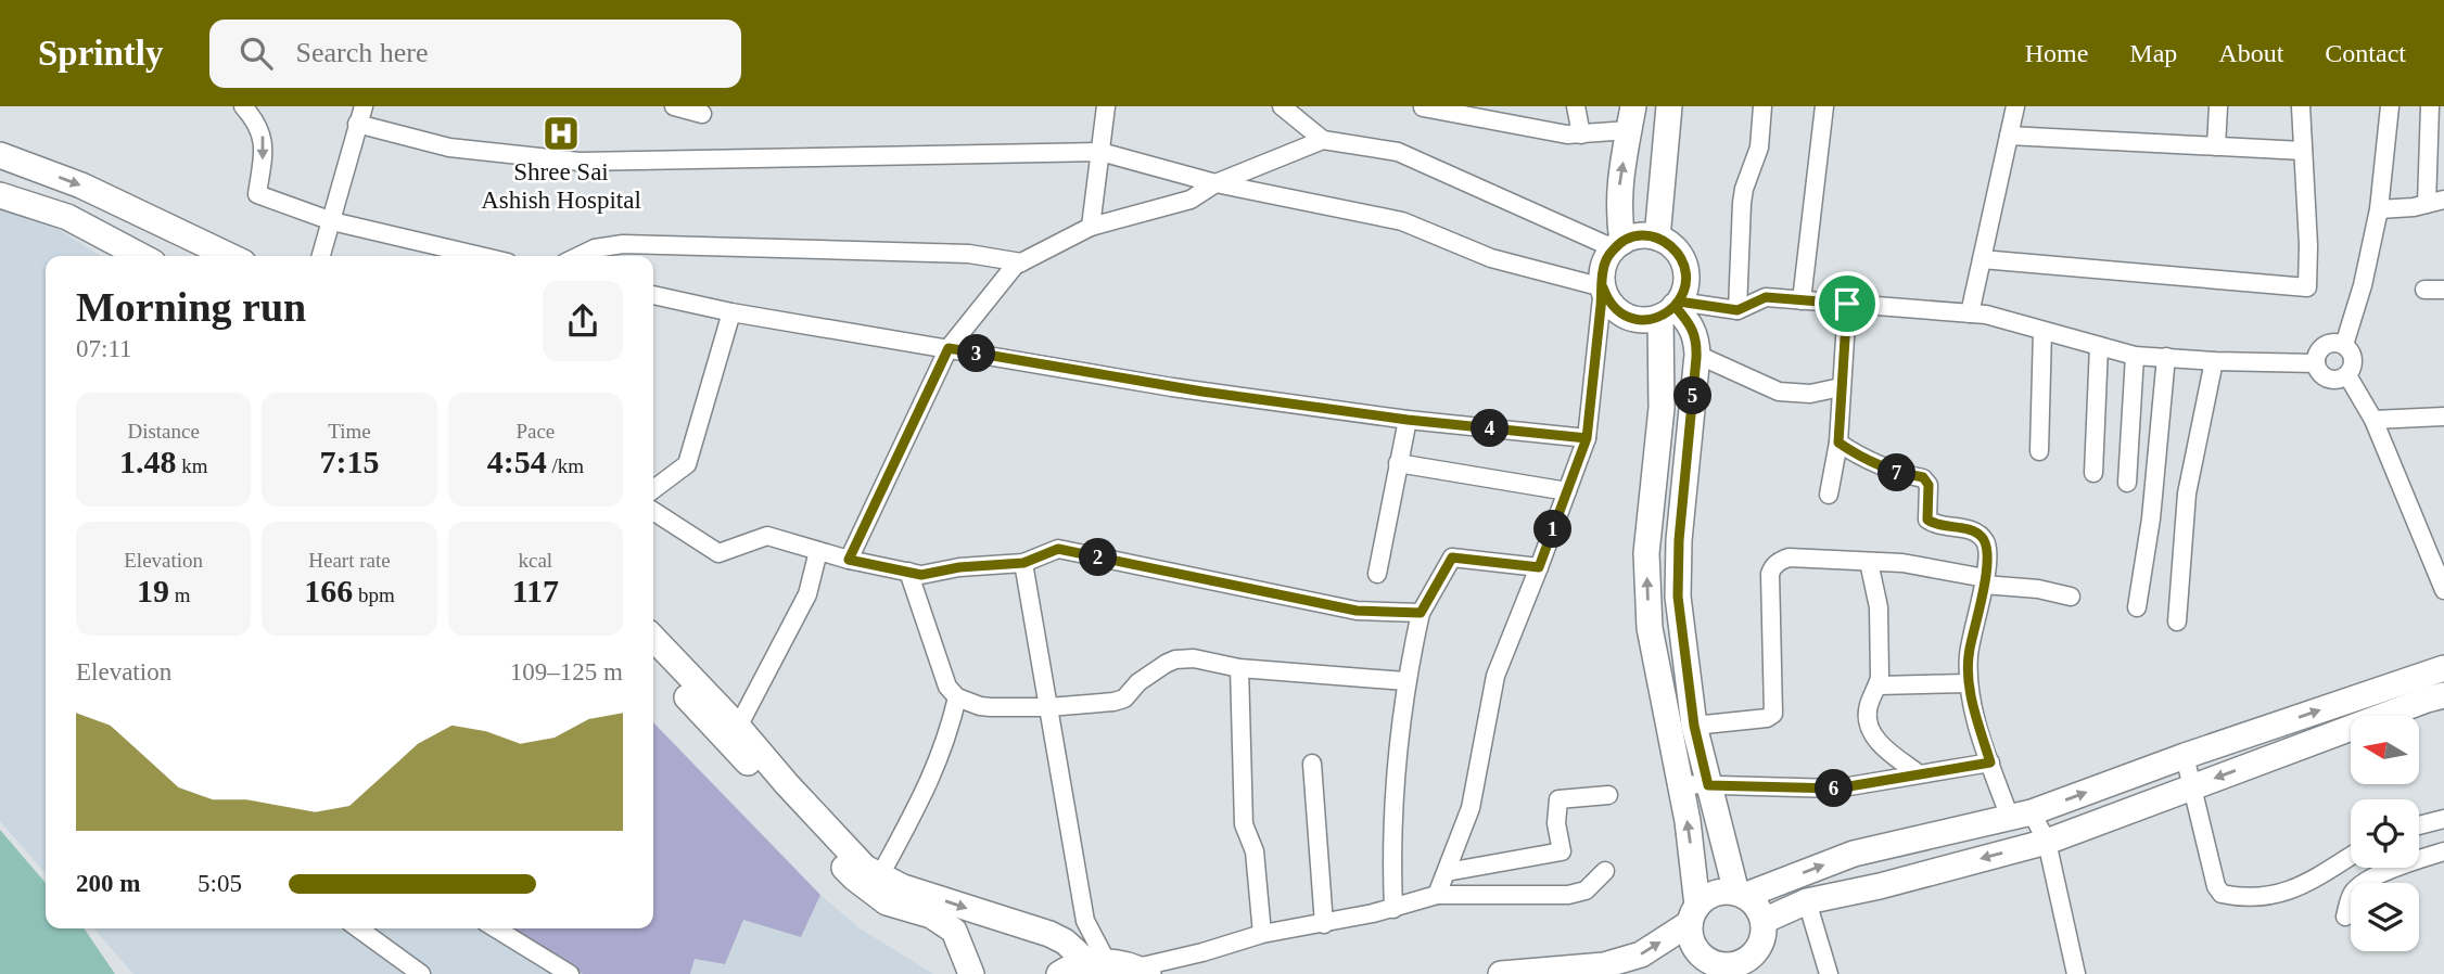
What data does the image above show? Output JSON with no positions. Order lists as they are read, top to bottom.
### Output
{
  "places": {
    "hospital": ["Shree Sai Ashish Hospital"]
  },
  "north": "left",
  "page": {
    "header": "Sprintly",
    "search": "Search here",
    "nav": [
      "Home",
      "Map",
      "About",
      "Contact"
    ],
    "heading": ["Morning run", "07:11"],
    "pins": [
      "3",
      "5",
      "4",
      "7",
      "1",
      "2",
      "6"
    ],
    "stats": [
      ["Distance", "1.48 km"],
      ["Time", "7:15"],
      ["Pace", "4:54 /km"],
      ["Elevation", "19 m"],
      ["Heart rate", "166 bpm"],
      ["kcal", "117"]
    ],
    "chart": ["Elevation", "109–125 m"],
    "list": [
      {
        "name": "200 m",
        "note": "5:05"
      }
    ]
  }
}
